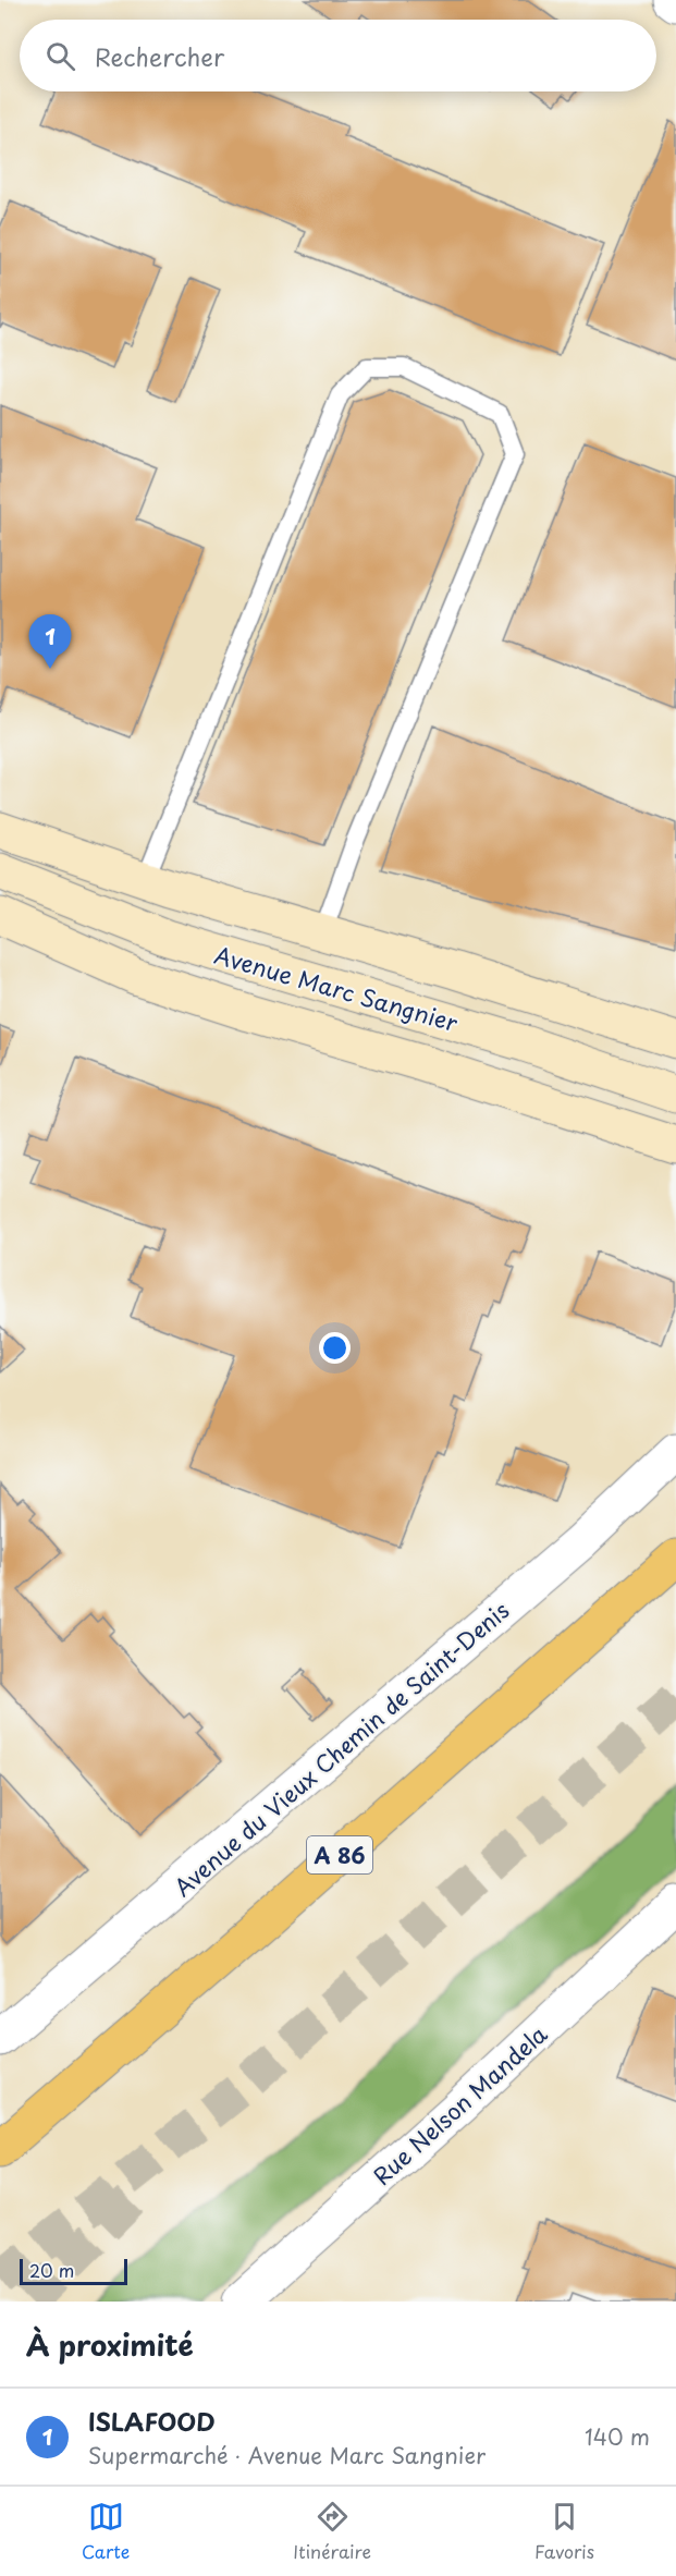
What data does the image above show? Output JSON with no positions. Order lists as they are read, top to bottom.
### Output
{
  "streets": {
    "highway": ["A 86"],
    "main road": ["Avenue Marc Sangnier"],
    "street": ["Avenue du Vieux Chemin de Saint-Denis", "Rue Nelson Mandela"]
  },
  "scale_bar": "20 m",
  "page": {
    "search": "Rechercher",
    "pins": "1",
    "scale": "20 m",
    "heading": "À proximité",
    "list": [
      {
        "mark": "1",
        "name": "ISLAFOOD",
        "note": "Supermarché · Avenue Marc Sangnier",
        "value": "140 m"
      }
    ],
    "nav": ["Carte", "Itinéraire", "Favoris"]
  }
}
